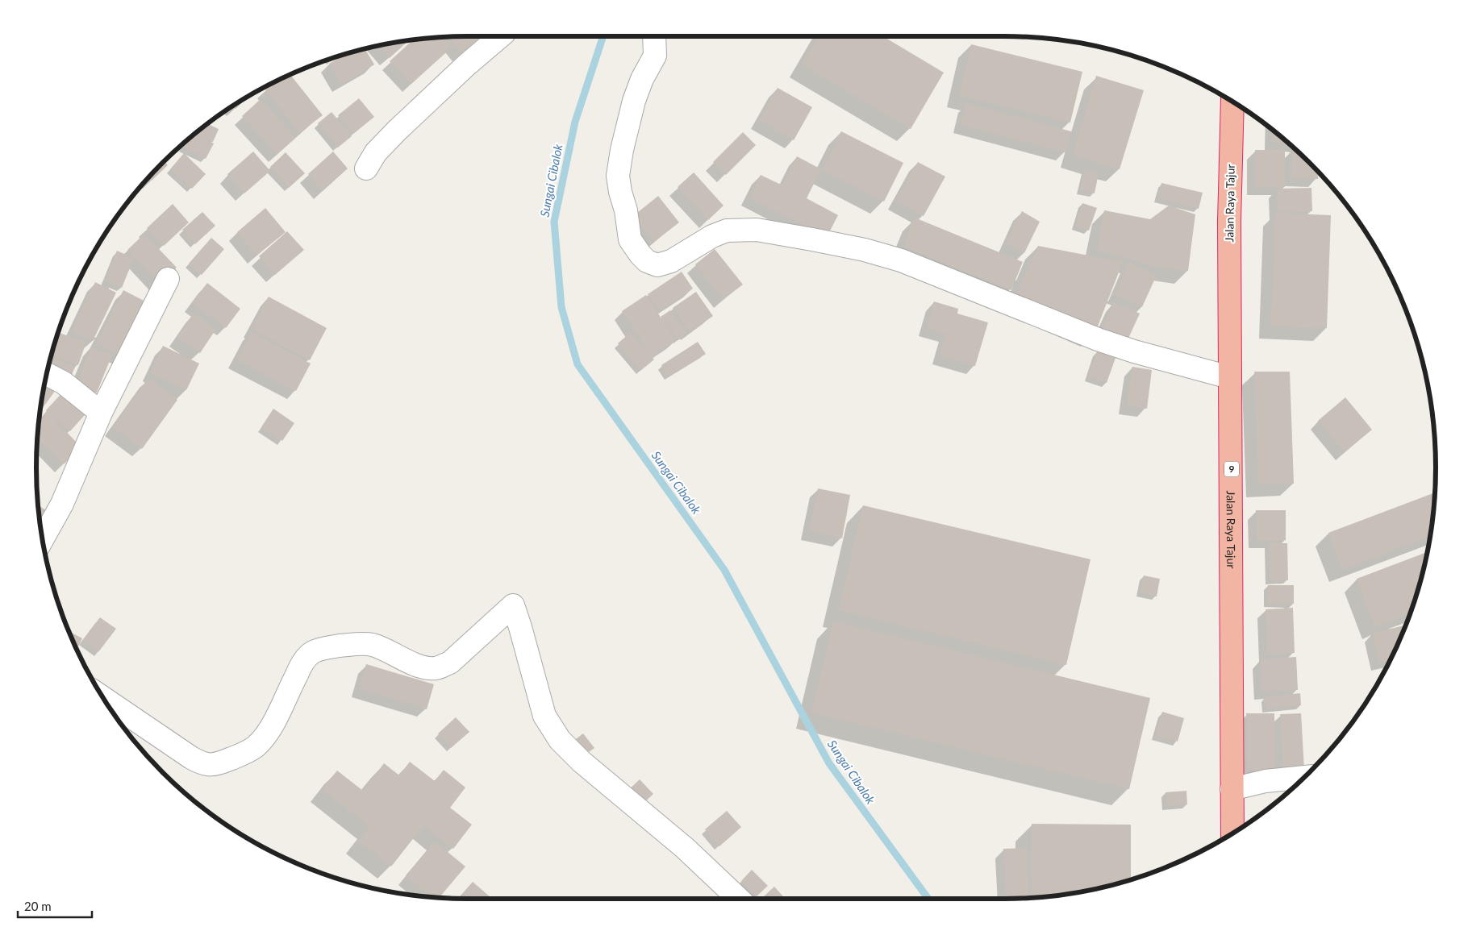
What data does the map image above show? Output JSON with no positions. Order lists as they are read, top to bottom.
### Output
{
  "streets": {
    "highway": ["Jalan Raya Tajur", "9"]
  },
  "water": ["Sungai Cibalok"],
  "scale_bar": "20 m"
}
